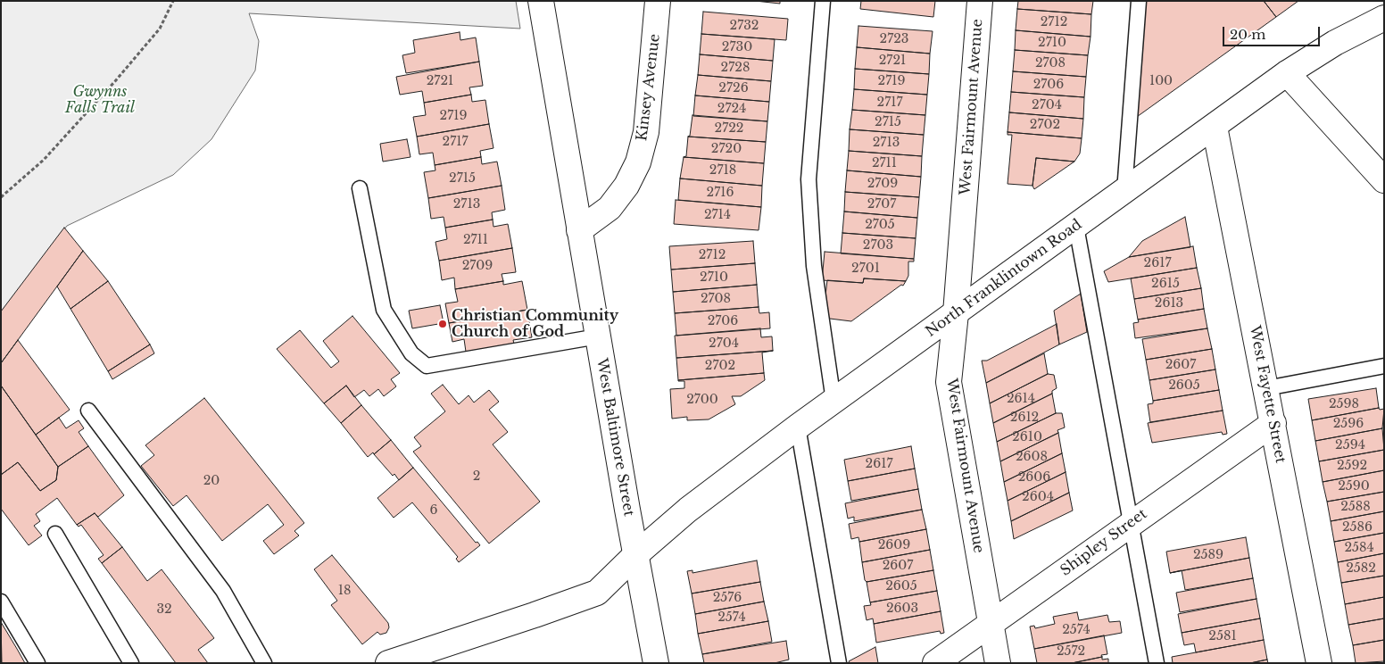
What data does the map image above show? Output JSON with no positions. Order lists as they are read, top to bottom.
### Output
{
  "streets": {
    "street": [
      "Kinsey Avenue",
      "West Fairmount Avenue",
      "North Franklintown Road",
      "West Fayette Street",
      "West Baltimore Street",
      "Shipley Street"
    ]
  },
  "crossings": [
    ["Kinsey Avenue", "West Baltimore Street"],
    ["West Fairmount Avenue", "North Franklintown Road"],
    ["West Fairmount Avenue", "Shipley Street"],
    ["North Franklintown Road", "West Fayette Street"],
    ["North Franklintown Road", "West Baltimore Street"],
    ["West Fayette Street", "Shipley Street"]
  ],
  "parks": ["Gwynns Falls Trail"],
  "places": ["Christian Community Church of God"],
  "house_numbers": [
    "2712",
    "2732",
    "2723",
    "2710",
    "2730",
    "2721",
    "2708",
    "2728",
    "2721",
    "2719",
    "100",
    "2706",
    "2726",
    "2717",
    "2704",
    "2724",
    "2719",
    "2715",
    "2702",
    "2722",
    "2717",
    "2713",
    "2720",
    "2711",
    "2718",
    "2715",
    "2709",
    "2716",
    "2713",
    "2707",
    "2714",
    "2705",
    "2711",
    "2703",
    "2712",
    "2617",
    "2709",
    "2701",
    "2710",
    "2615",
    "2708",
    "2613",
    "2706",
    "2704",
    "2607",
    "2702",
    "2605",
    "2614",
    "2700",
    "2598",
    "2612",
    "2596",
    "2610",
    "2594",
    "2608",
    "2617",
    "2592",
    "2",
    "2606",
    "20",
    "2590",
    "2604",
    "2588",
    "6",
    "2586",
    "2609",
    "2584",
    "2589",
    "2607",
    "2582",
    "2605",
    "18",
    "2576",
    "2603",
    "32",
    "2574",
    "2574",
    "2581",
    "2572"
  ],
  "scale_bar": "20 m"
}
